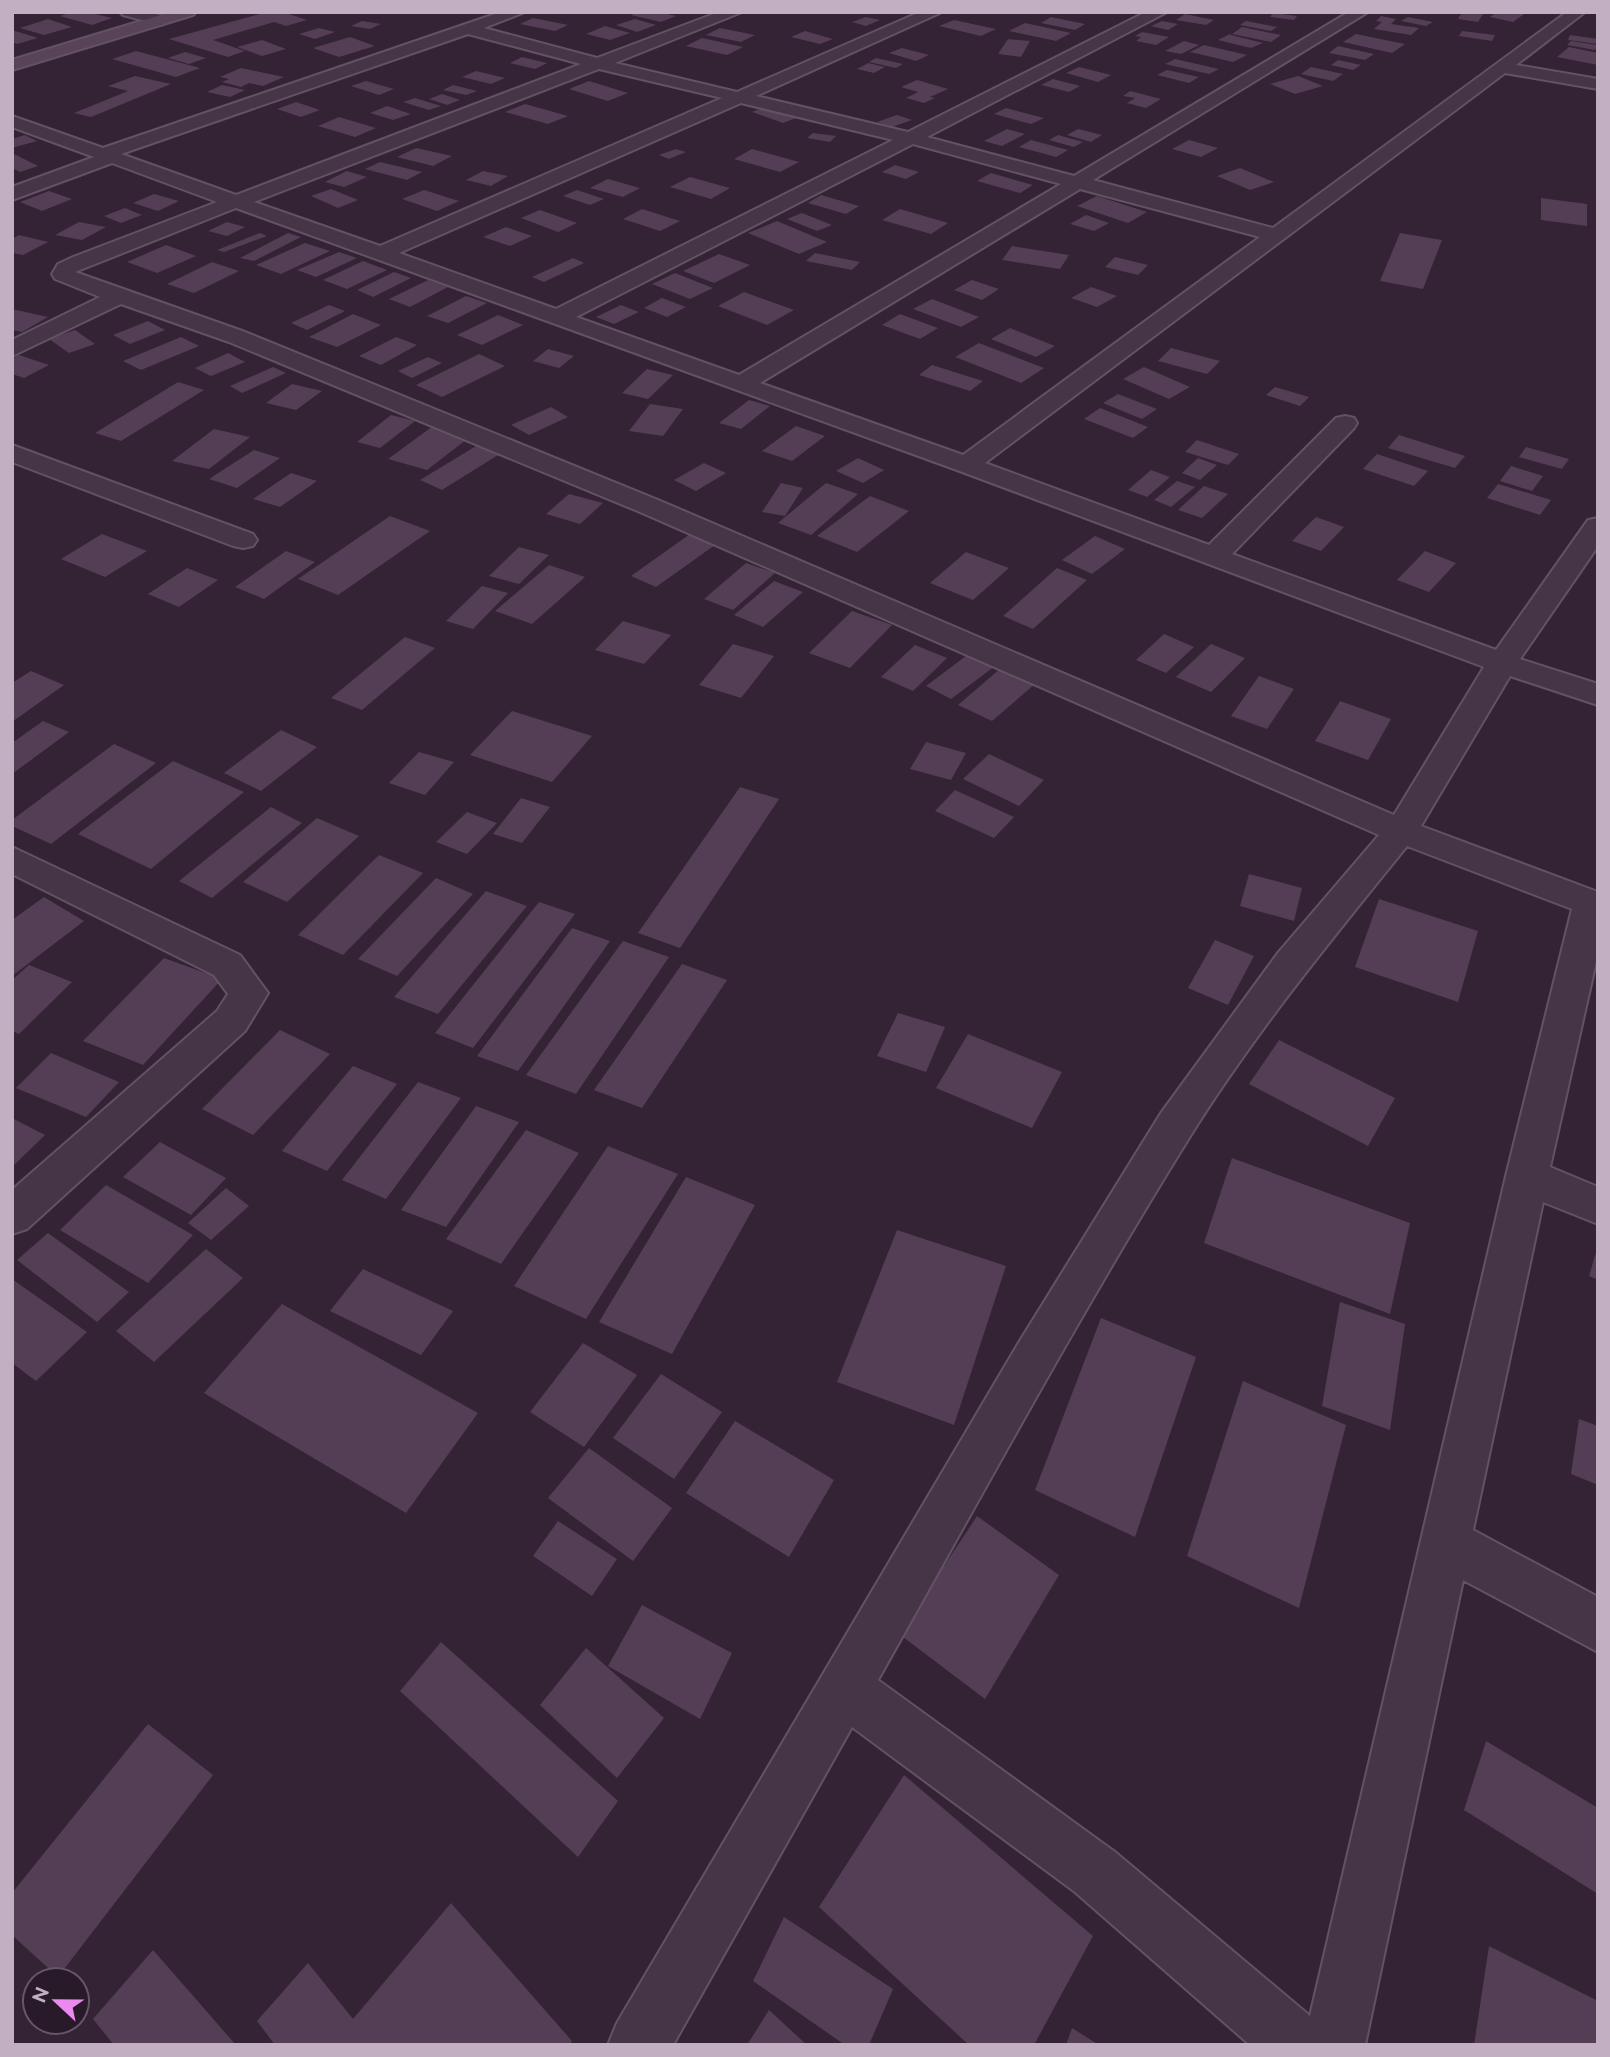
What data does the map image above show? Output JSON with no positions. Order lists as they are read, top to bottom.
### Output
{
  "north": "left"
}
